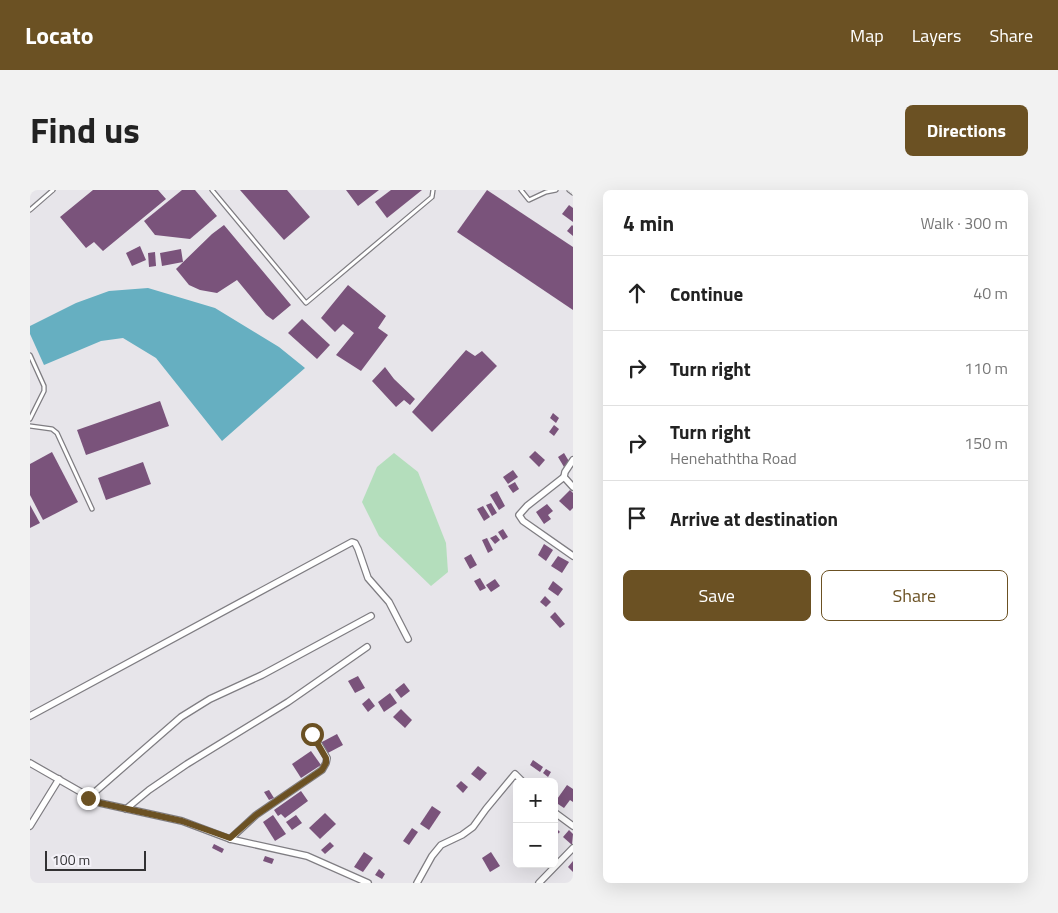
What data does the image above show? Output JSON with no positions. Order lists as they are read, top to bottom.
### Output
{
  "scale_bar": "100 m",
  "page": {
    "header": "Locato",
    "nav": ["Map", "Layers", "Share"],
    "title": "Find us",
    "buttons": [
      "Directions",
      ["Save", "Share"]
    ],
    "heading": ["4 min", "Walk · 300 m"],
    "list": [
      ["Continue", "40 m"],
      ["Turn right", "110 m"],
      ["Turn right", "Henehaththa Road", "150 m"],
      "Arrive at destination"
    ],
    "map_buttons": ["+", "−"],
    "scale": "100 m"
  }
}
